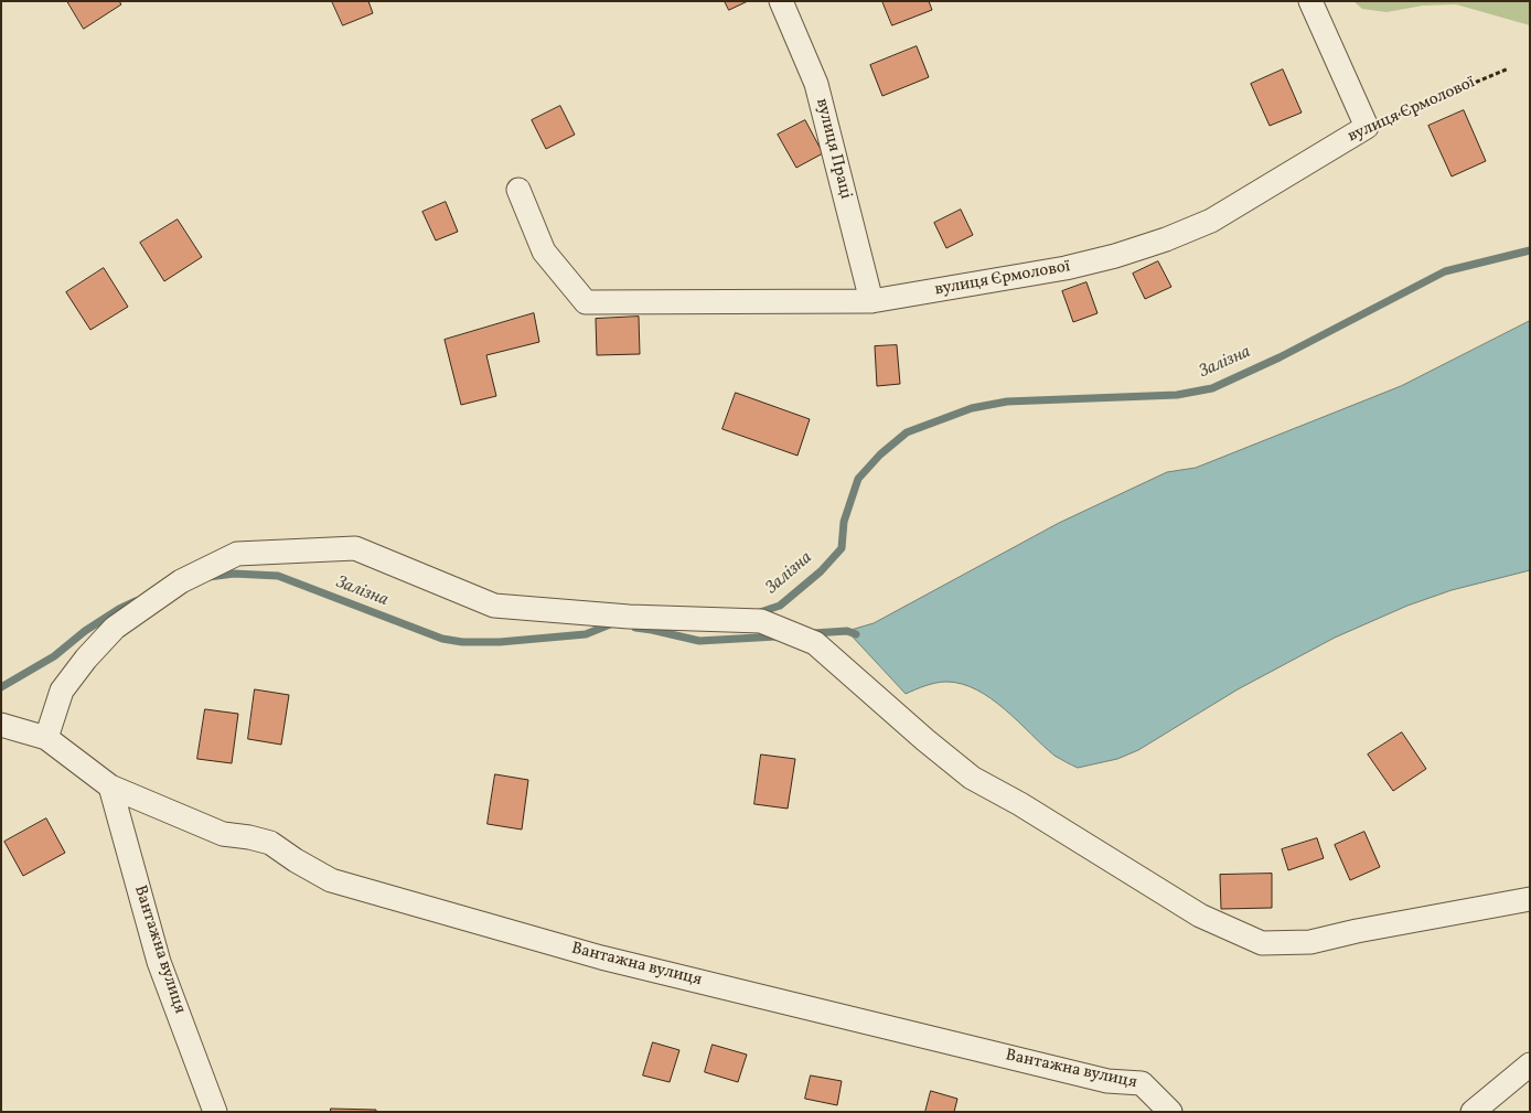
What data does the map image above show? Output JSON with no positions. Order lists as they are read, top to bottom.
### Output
{
  "streets": {
    "street": ["вулиця Єрмолової", "вулиця Праці", "Вантажна вулиця"]
  },
  "crossings": [
    ["вулиця Єрмолової", "вулиця Праці"]
  ],
  "water": ["Залізна"]
}
